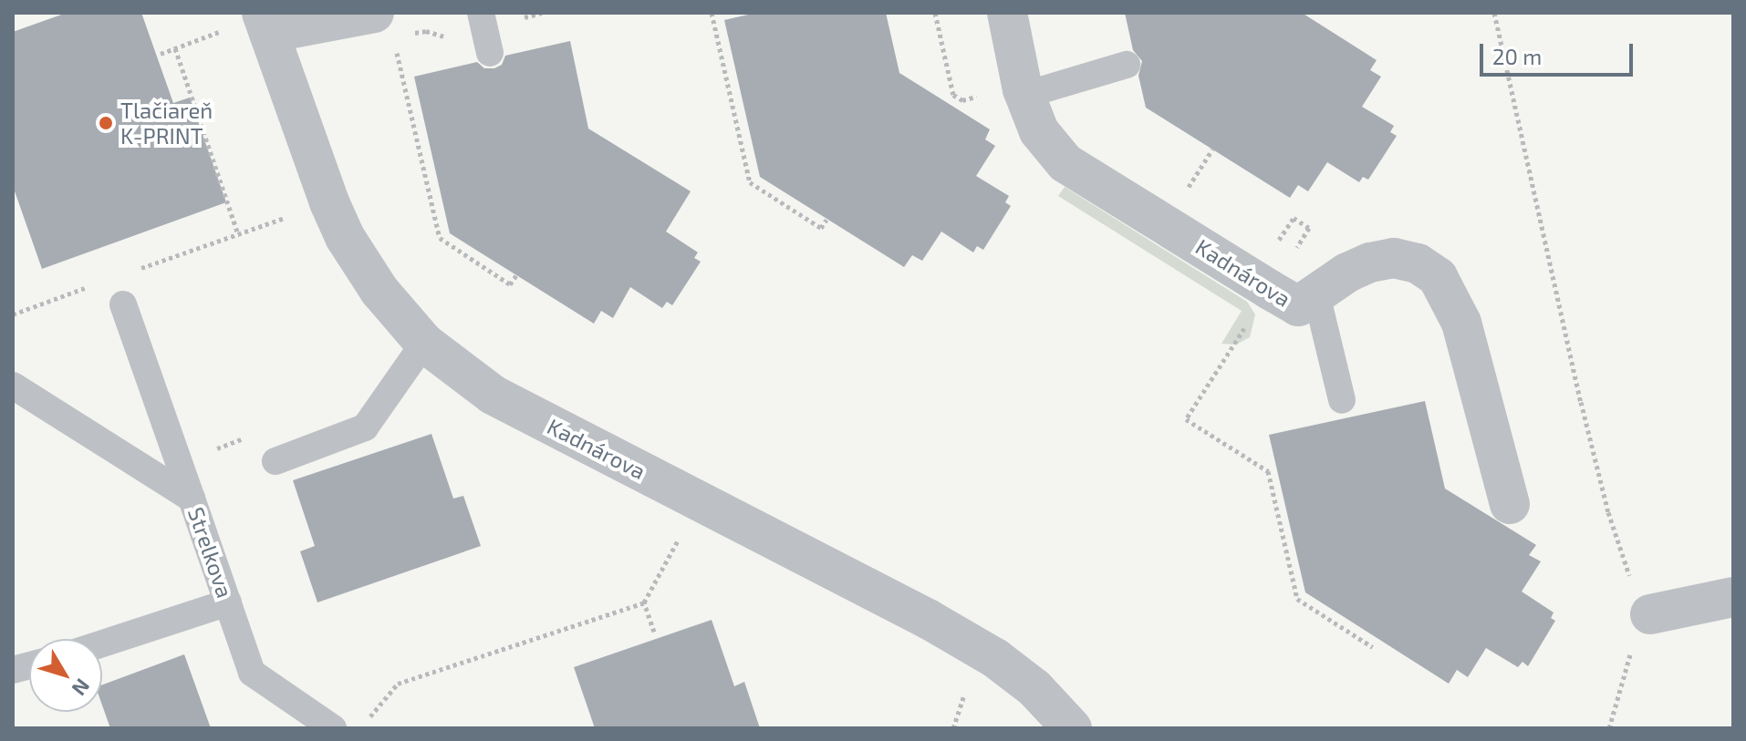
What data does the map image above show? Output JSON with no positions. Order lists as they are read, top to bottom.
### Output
{
  "streets": {
    "street": ["Kadnárova"],
    "lane": ["Strelkova"]
  },
  "places": ["Tlačiareň K-PRINT"],
  "scale_bar": "20 m",
  "north": "bottom right"
}
